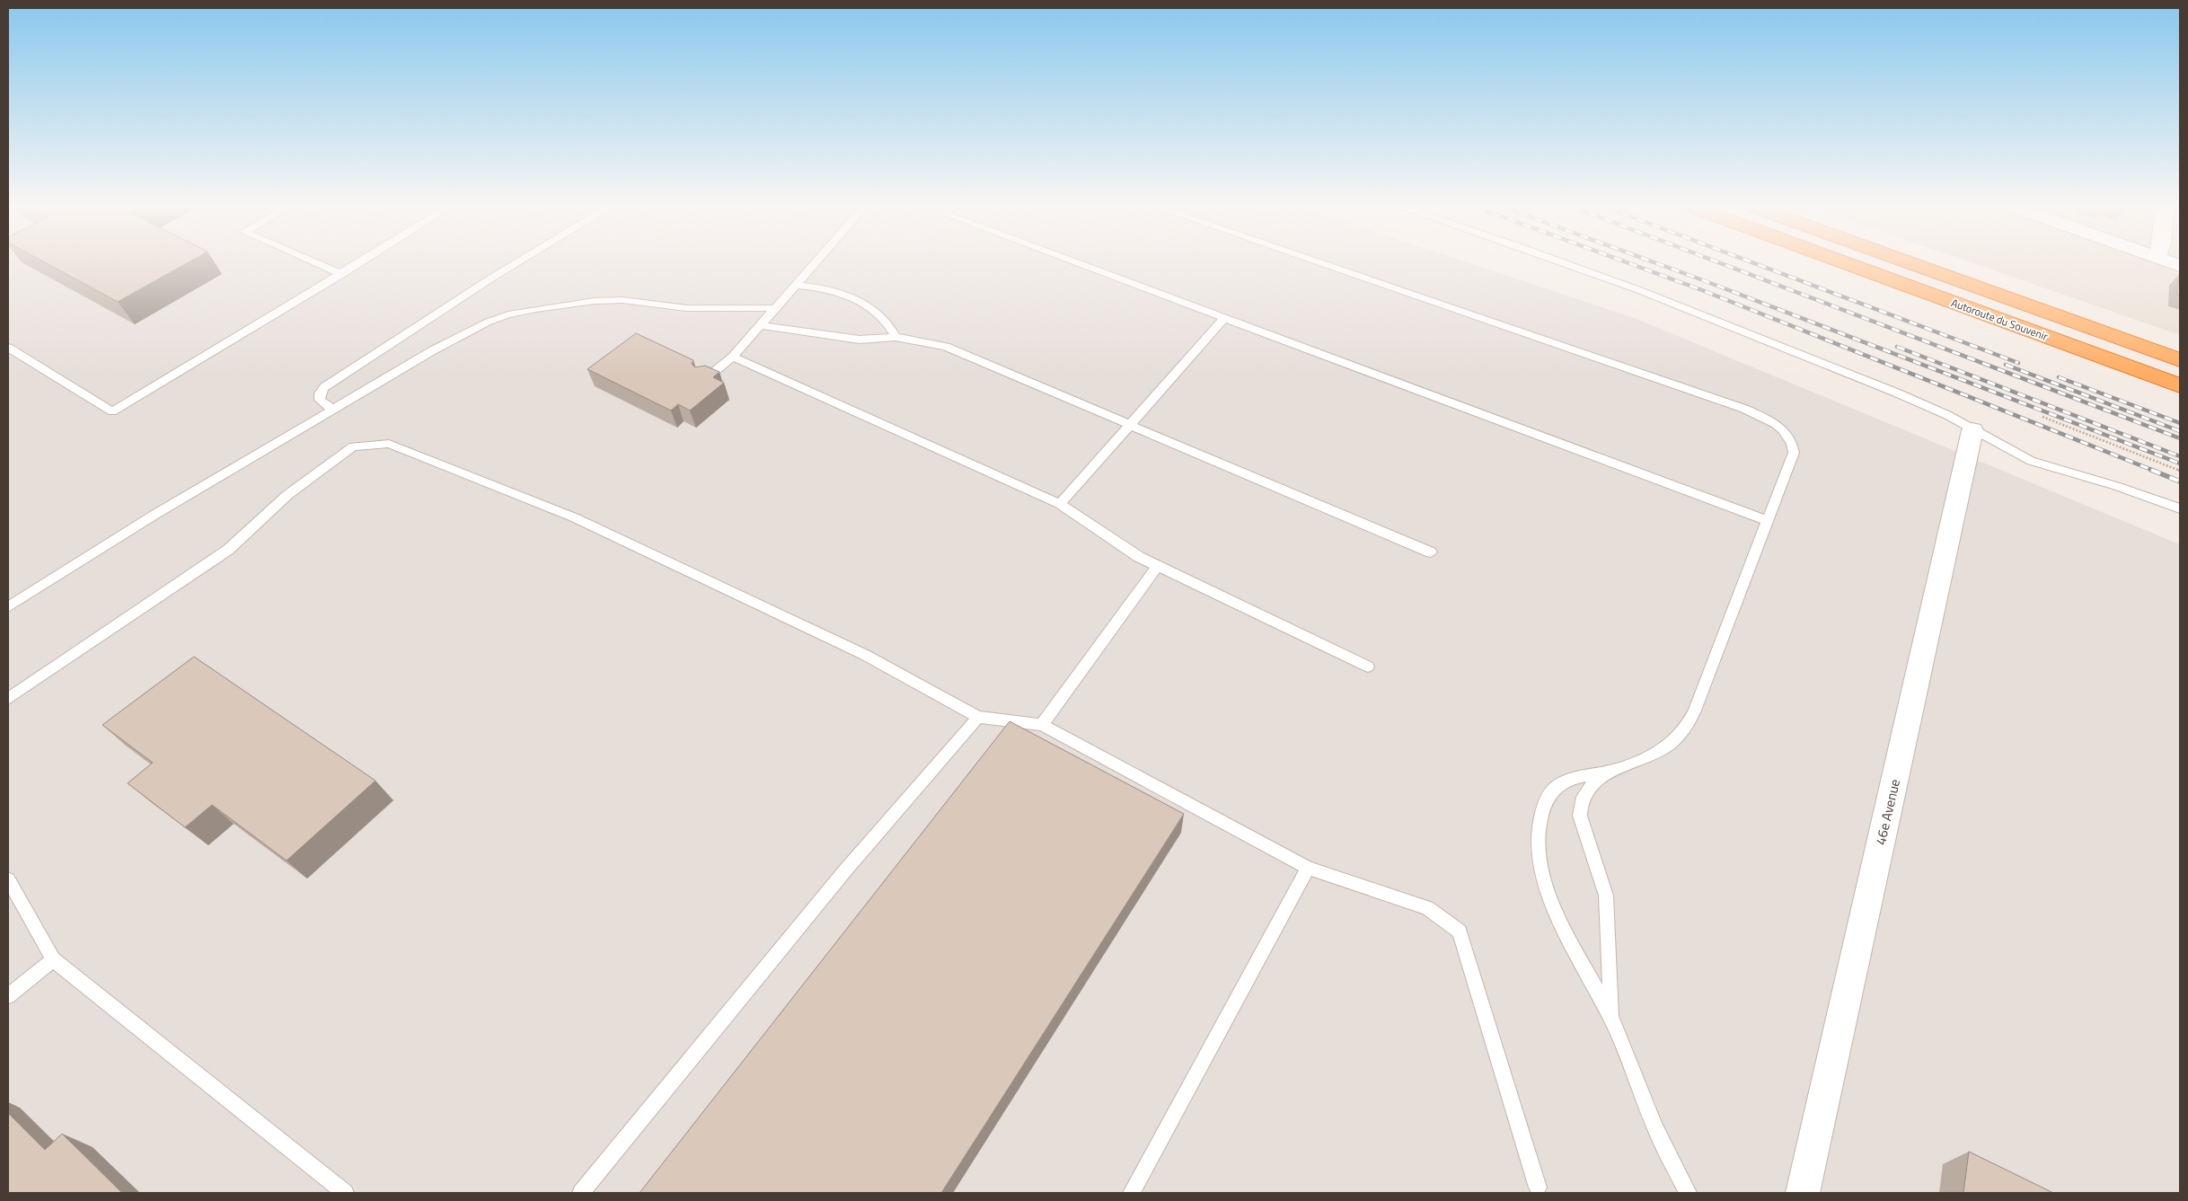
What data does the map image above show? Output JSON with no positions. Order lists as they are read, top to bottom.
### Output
{
  "streets": {
    "highway": ["Autoroute du Souvenir"],
    "street": ["46e Avenue"]
  }
}
